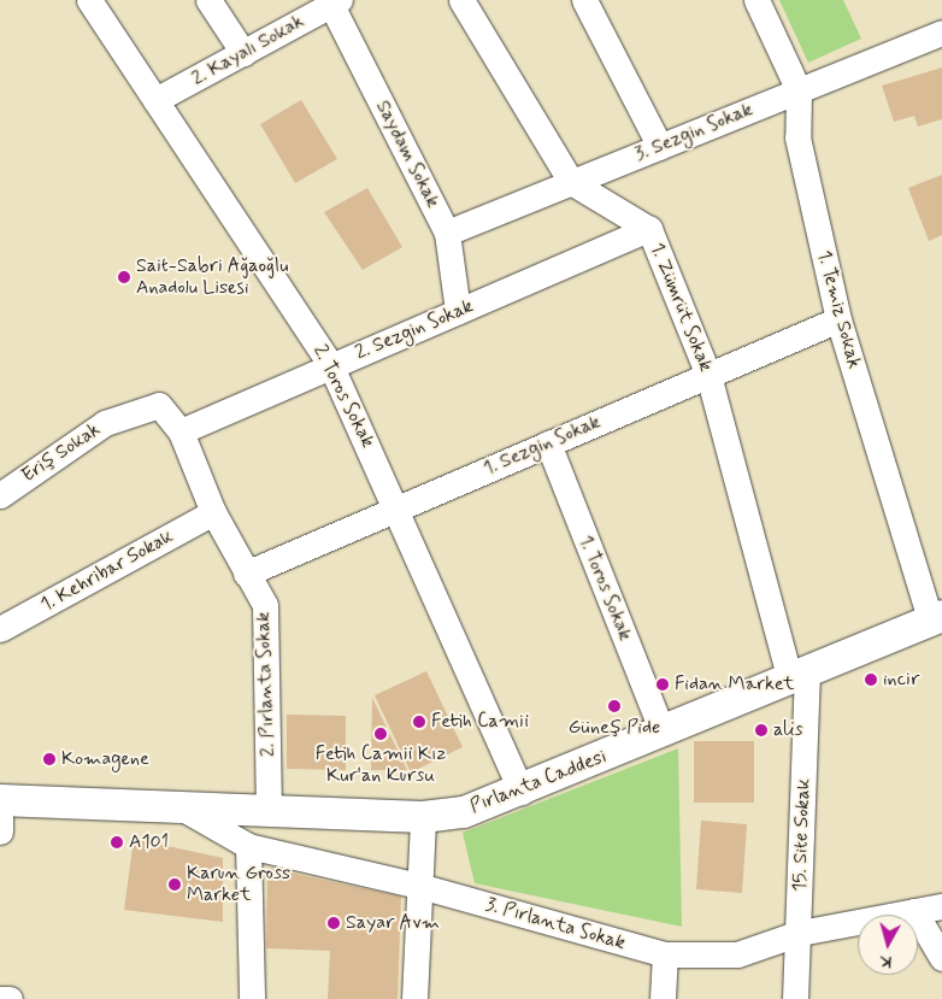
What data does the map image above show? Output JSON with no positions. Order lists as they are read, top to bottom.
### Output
{
  "streets": {
    "street": [
      "2. Kayalı Sokak",
      "3. Sezgin Sokak",
      "Saydam Sokak",
      "1. Zümrüt Sokak",
      "1. Temiz Sokak",
      "2. Sezgin Sokak",
      "2. Toros Sokak",
      "1. Sezgin Sokak",
      "Eriş Sokak",
      "1. Kehribar Sokak",
      "1. Toros Sokak",
      "2. Pırlanta Sokak",
      "Pırlanta Caddesi",
      "15. Site Sokak",
      "3. Pırlanta Sokak"
    ]
  },
  "crossings": [
    ["2. Kayalı Sokak", "Saydam Sokak"],
    ["2. Kayalı Sokak", "2. Toros Sokak"],
    ["3. Sezgin Sokak", "Saydam Sokak"],
    ["3. Sezgin Sokak", "1. Zümrüt Sokak"],
    ["3. Sezgin Sokak", "1. Temiz Sokak"],
    ["Saydam Sokak", "2. Sezgin Sokak"],
    ["1. Zümrüt Sokak", "2. Sezgin Sokak"],
    ["1. Zümrüt Sokak", "1. Sezgin Sokak"],
    ["1. Zümrüt Sokak", "Pırlanta Caddesi"],
    ["1. Zümrüt Sokak", "15. Site Sokak"],
    ["1. Temiz Sokak", "1. Sezgin Sokak"],
    ["1. Temiz Sokak", "Pırlanta Caddesi"],
    ["2. Sezgin Sokak", "2. Toros Sokak"],
    ["2. Sezgin Sokak", "2. Pırlanta Sokak"],
    ["2. Toros Sokak", "1. Sezgin Sokak"],
    ["2. Toros Sokak", "Pırlanta Caddesi"],
    ["1. Sezgin Sokak", "1. Toros Sokak"],
    ["1. Sezgin Sokak", "2. Pırlanta Sokak"],
    ["Eriş Sokak", "2. Pırlanta Sokak"],
    ["1. Kehribar Sokak", "2. Pırlanta Sokak"],
    ["1. Toros Sokak", "Pırlanta Caddesi"],
    ["2. Pırlanta Sokak", "Pırlanta Caddesi"],
    ["Pırlanta Caddesi", "15. Site Sokak"],
    ["Pırlanta Caddesi", "3. Pırlanta Sokak"],
    ["15. Site Sokak", "3. Pırlanta Sokak"]
  ],
  "places": [
    "Sait-Sabri Ağaoğlu Anadolu Lisesi",
    "incir",
    "Fidan Market",
    "Güneş Pide",
    "Fetih Camii",
    "alis",
    "Fetih Camii Kız Kur'an Kursu",
    "Komagene",
    "A101",
    "Karun Gross Market",
    "Sayar Avm"
  ],
  "north": "bottom"
}
